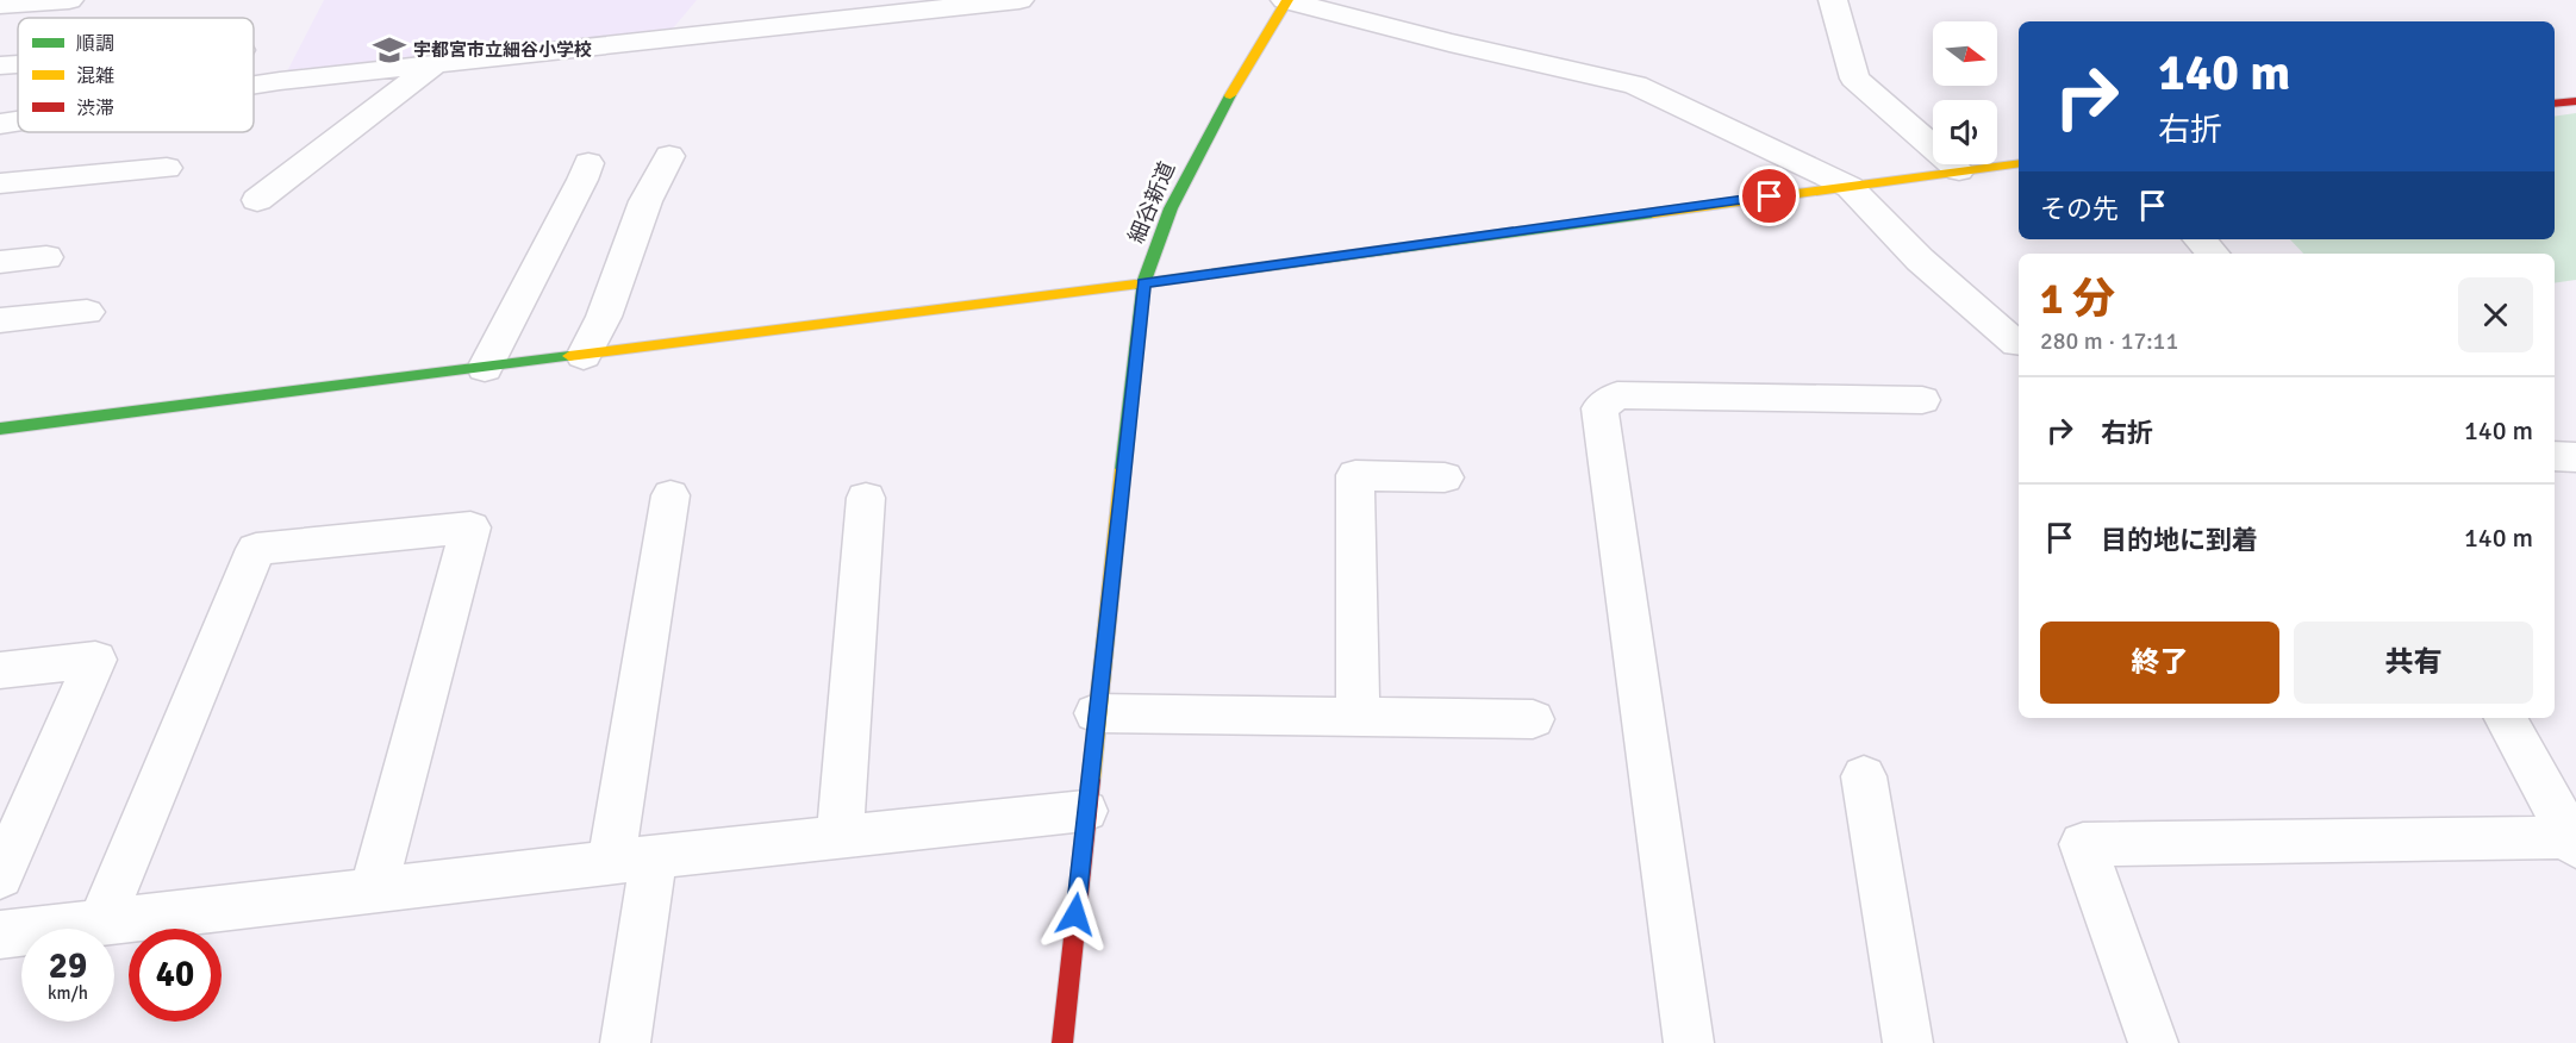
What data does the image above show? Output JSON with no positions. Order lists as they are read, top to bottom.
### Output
{
  "streets": {
    "street": ["細谷新道"]
  },
  "places": {
    "school or university": ["宇都宮市立細谷小学校"]
  },
  "legend": ["順調", "混雑", "渋滞"],
  "north": "right",
  "page": {
    "turn": ["140 m", "右折"],
    "then": "その先",
    "heading": ["1 分", "280 m · 17:11"],
    "list": [
      {
        "name": "右折",
        "value": "140 m"
      },
      {
        "name": "目的地に到着",
        "value": "140 m"
      }
    ],
    "buttons": ["終了", "共有"],
    "speed": "29 km/h",
    "limit": "40"
  }
}
